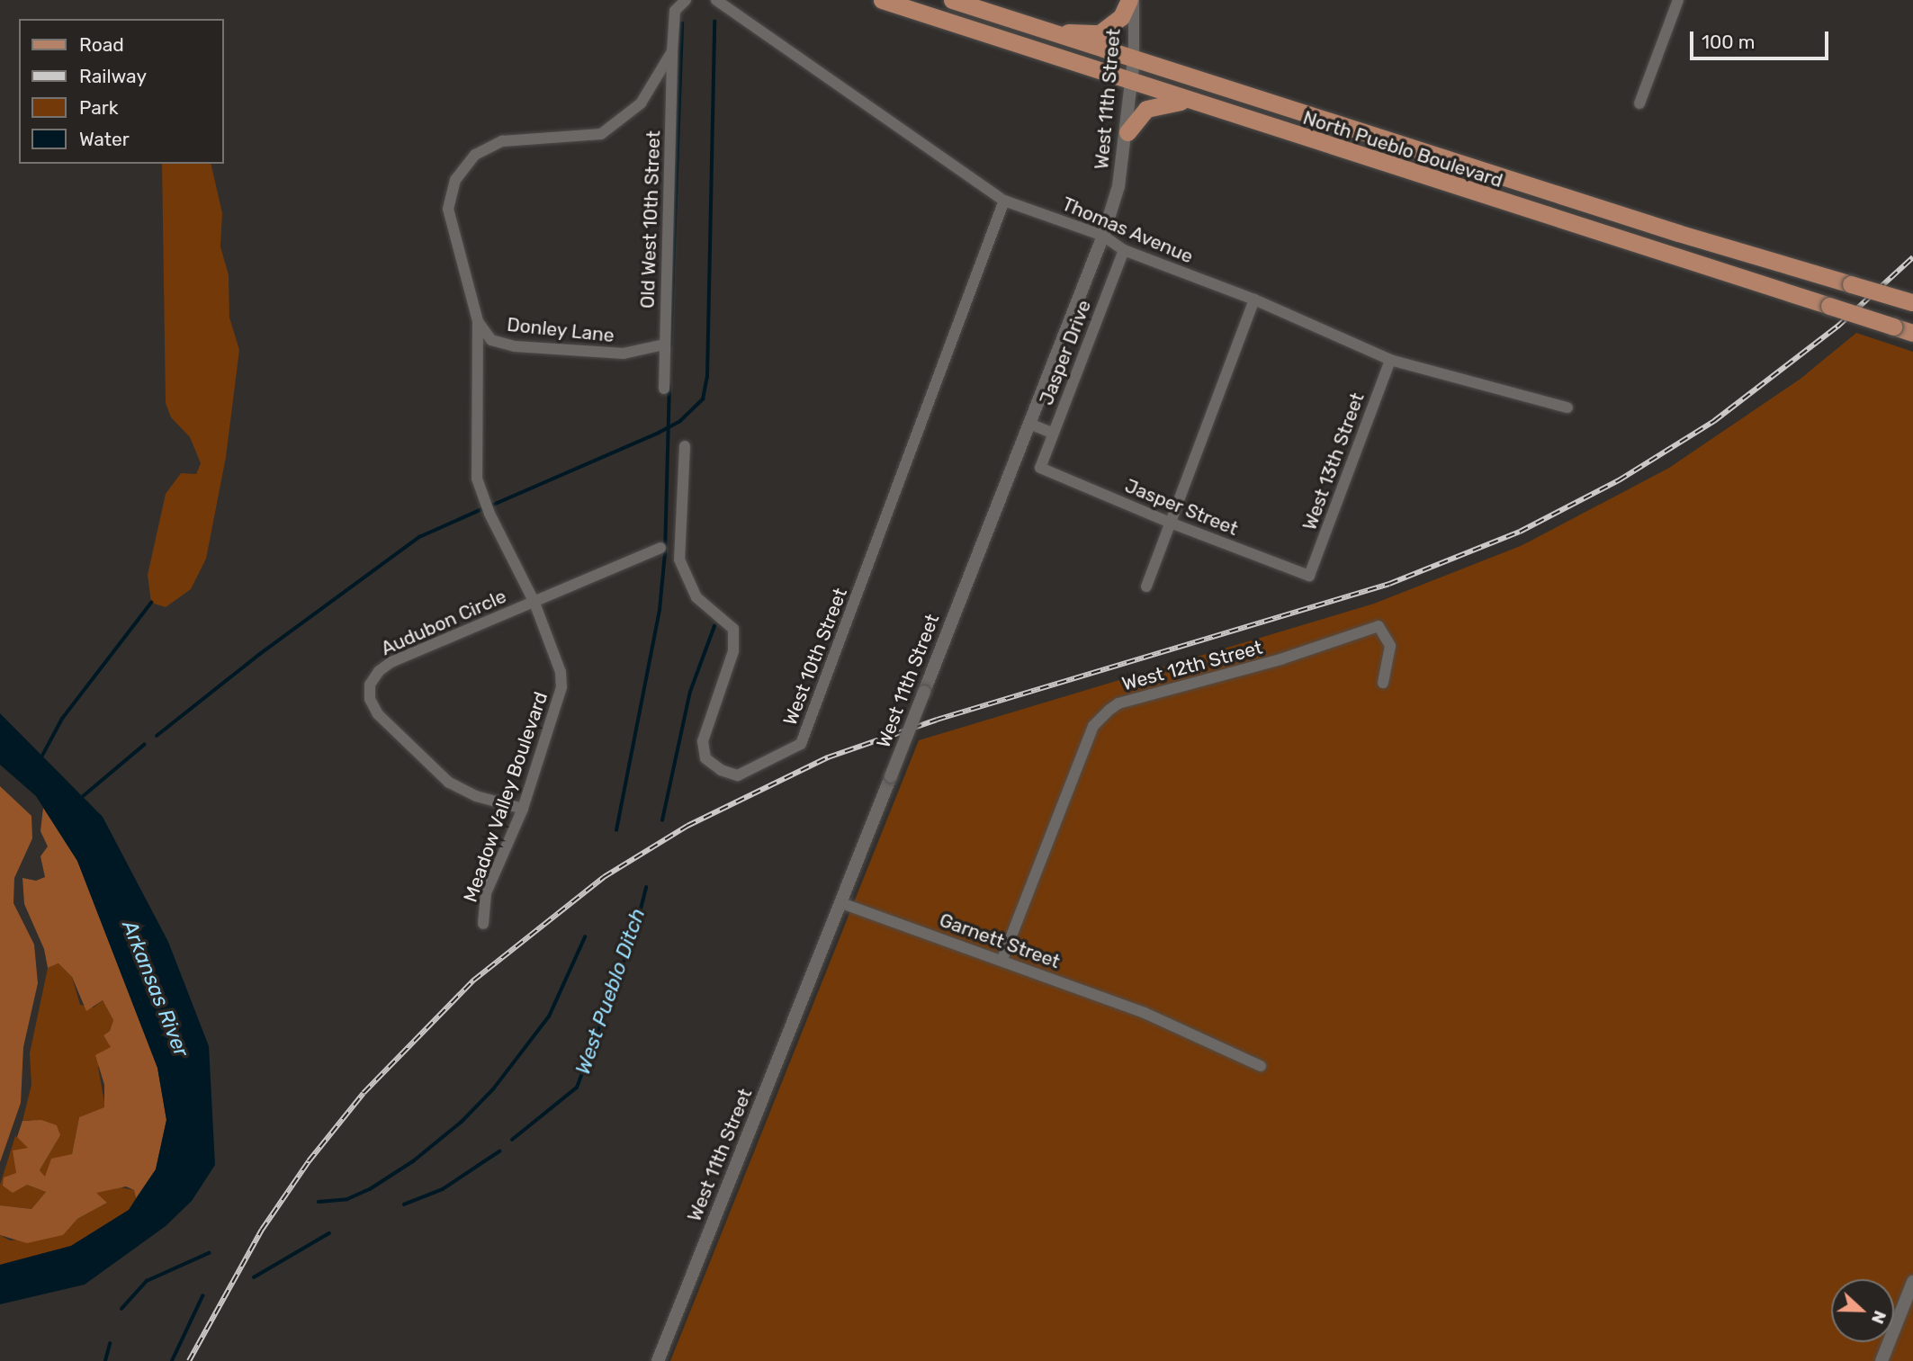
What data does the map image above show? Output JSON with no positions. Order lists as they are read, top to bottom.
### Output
{
  "streets": {
    "main road": ["North Pueblo Boulevard"],
    "street": [
      "West 11th Street",
      "Old West 10th Street",
      "Thomas Avenue",
      "Donley Lane",
      "Jasper Drive",
      "West 13th Street",
      "Jasper Street",
      "Audubon Circle",
      "West 10th Street",
      "West 12th Street",
      "Meadow Valley Boulevard",
      "Garnett Street"
    ]
  },
  "crossings": [
    ["West 11th Street", "North Pueblo Boulevard"],
    ["West 11th Street", "Thomas Avenue"],
    ["West 11th Street", "Garnett Street"],
    ["Old West 10th Street", "Donley Lane"],
    ["Old West 10th Street", "Meadow Valley Boulevard"],
    ["Thomas Avenue", "Jasper Drive"],
    ["Thomas Avenue", "West 13th Street"],
    ["Thomas Avenue", "West 10th Street"],
    ["Donley Lane", "Meadow Valley Boulevard"],
    ["Jasper Drive", "Jasper Street"],
    ["West 13th Street", "Jasper Street"],
    ["Audubon Circle", "Meadow Valley Boulevard"],
    ["West 12th Street", "Garnett Street"]
  ],
  "water": ["Arkansas River", "West Pueblo Ditch"],
  "legend": [
    "Road",
    "Railway",
    "Park",
    "Water"
  ],
  "scale_bar": "100 m",
  "north": "right"
}
